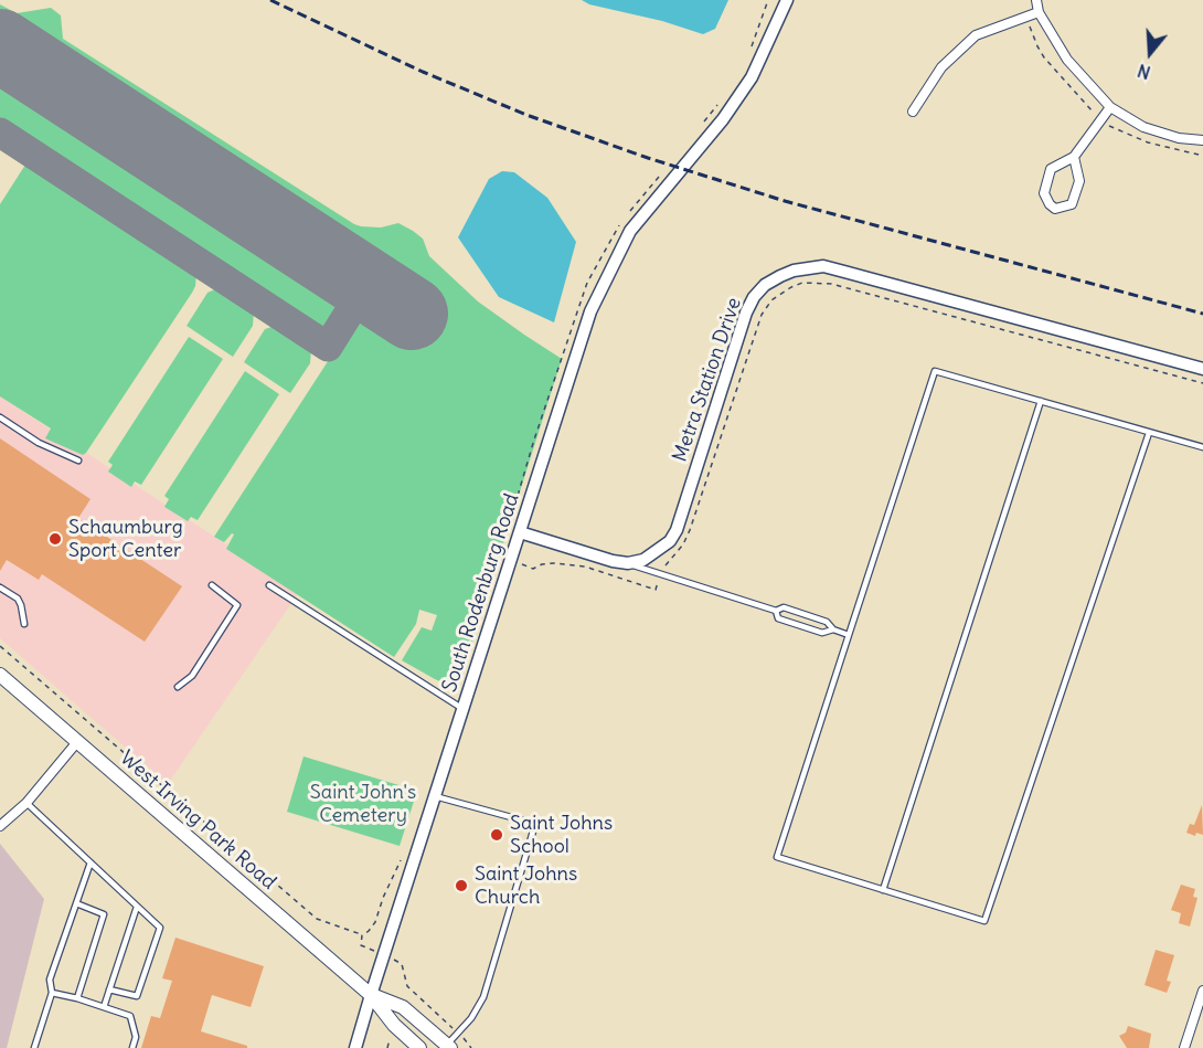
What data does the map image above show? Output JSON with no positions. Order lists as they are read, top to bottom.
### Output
{
  "streets": {
    "main road": ["West Irving Park Road"],
    "street": ["Metra Station Drive", "South Rodenburg Road"]
  },
  "crossings": [
    ["South Rodenburg Road", "West Irving Park Road"]
  ],
  "parks": ["Saint John's Cemetery"],
  "places": ["Schaumburg Sport Center", "Saint Johns School", "Saint Johns Church"],
  "north": "bottom"
}
